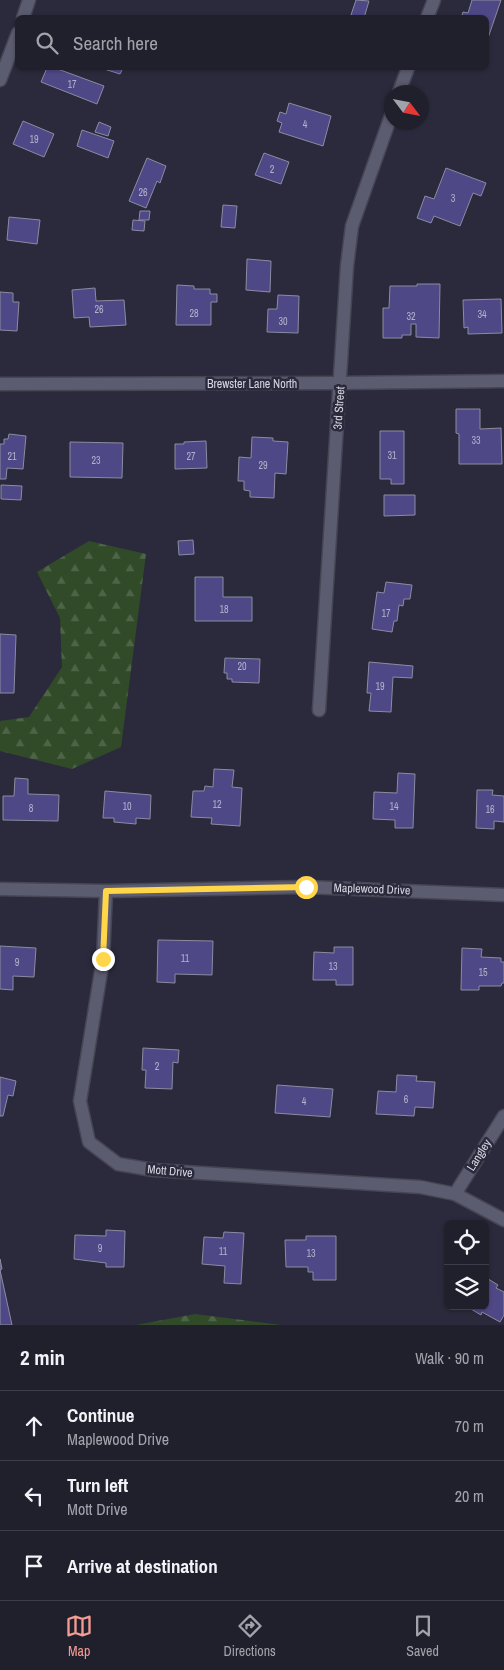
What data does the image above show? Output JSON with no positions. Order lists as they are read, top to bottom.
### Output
{
  "streets": {
    "street": [
      "Brewster Lane North",
      "3rd Street",
      "Maplewood Drive",
      "Langley",
      "Mott Drive"
    ]
  },
  "crossings": [
    ["Brewster Lane North", "3rd Street"],
    ["Maplewood Drive", "Mott Drive"],
    ["Langley", "Mott Drive"]
  ],
  "house_numbers": [
    "17",
    "4",
    "19",
    "2",
    "26",
    "3",
    "26",
    "28",
    "34",
    "32",
    "30",
    "33",
    "31",
    "21",
    "27",
    "23",
    "29",
    "18",
    "17",
    "20",
    "19",
    "12",
    "10",
    "14",
    "8",
    "16",
    "11",
    "9",
    "13",
    "15",
    "2",
    "6",
    "4",
    "9",
    "11",
    "13"
  ],
  "north": "bottom right",
  "page": {
    "search": "Search here",
    "heading": ["2 min", "Walk · 90 m"],
    "list": [
      ["Continue", "Maplewood Drive", "70 m"],
      ["Turn left", "Mott Drive", "20 m"],
      "Arrive at destination"
    ],
    "nav": ["Map", "Directions", "Saved"]
  }
}
